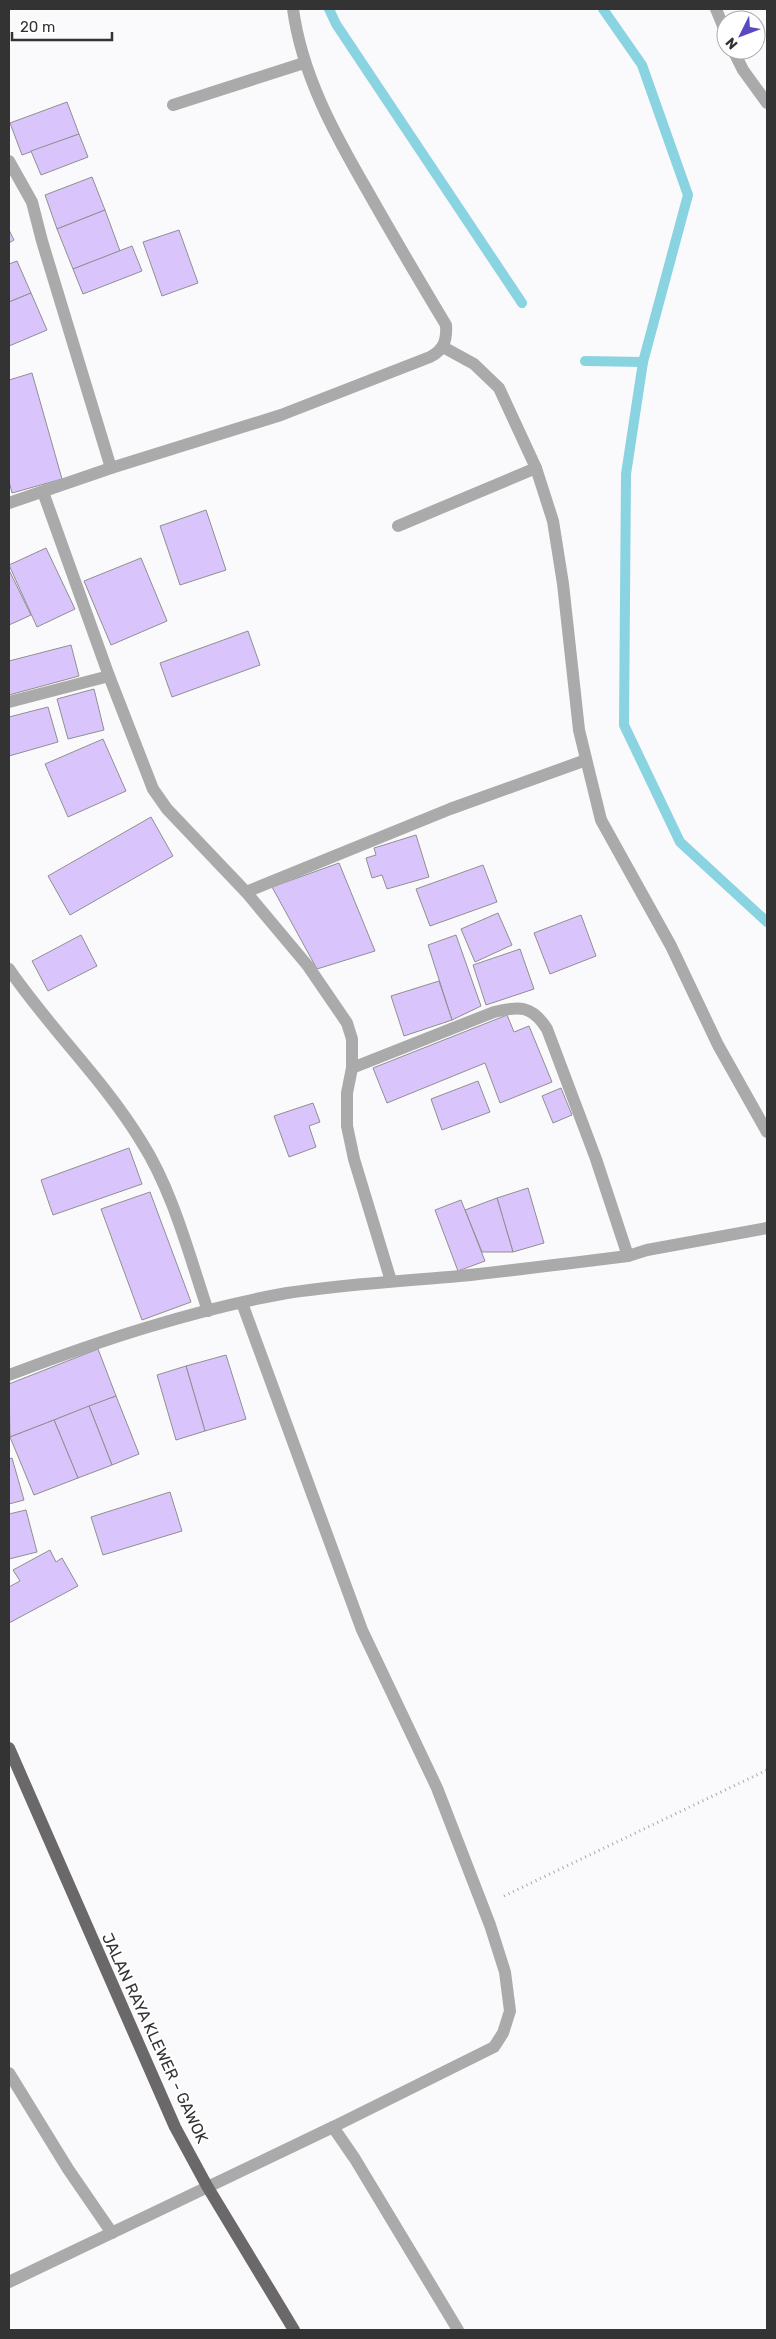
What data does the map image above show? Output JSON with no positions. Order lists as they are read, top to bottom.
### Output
{
  "streets": {
    "main road": ["JALAN RAYA KLEWER - GAWOK"]
  },
  "scale_bar": "20 m",
  "north": "bottom left"
}
